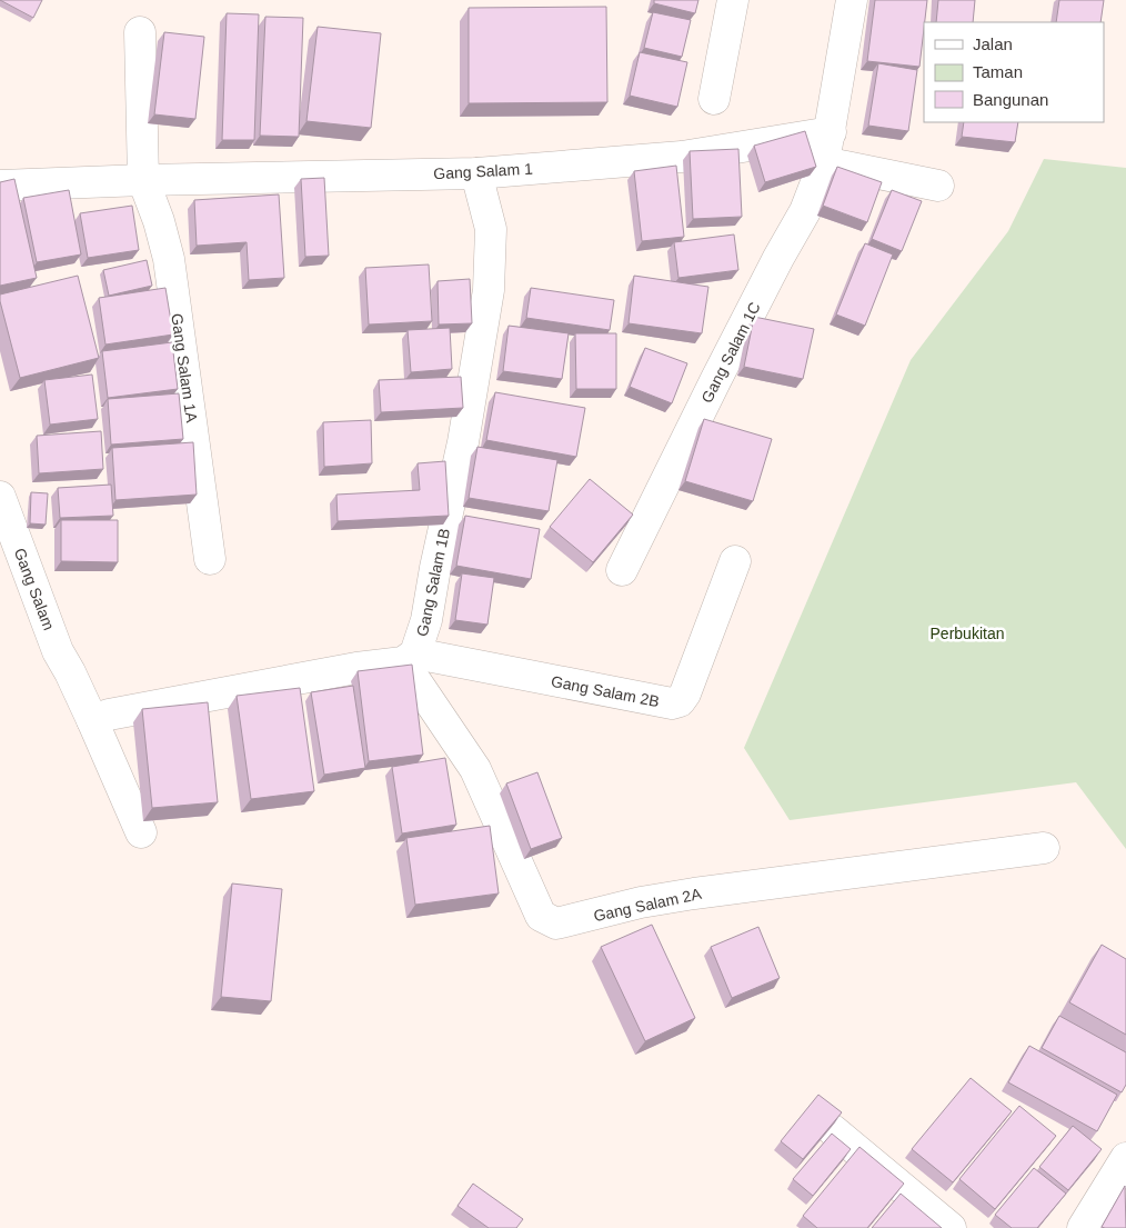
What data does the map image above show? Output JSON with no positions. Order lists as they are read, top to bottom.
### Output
{
  "streets": {
    "street": [
      "Gang Salam 1",
      "Gang Salam 1C",
      "Gang Salam 1A",
      "Gang Salam 1B",
      "Gang Salam",
      "Gang Salam 2B",
      "Gang Salam 2A"
    ]
  },
  "crossings": [
    ["Gang Salam 1", "Gang Salam 1C"],
    ["Gang Salam 1", "Gang Salam 1A"],
    ["Gang Salam 1", "Gang Salam 1B"],
    ["Gang Salam 1B", "Gang Salam 2B"],
    ["Gang Salam 1B", "Gang Salam 2A"],
    ["Gang Salam 2B", "Gang Salam 2A"]
  ],
  "parks": ["Perbukitan"],
  "legend": ["Jalan", "Taman", "Bangunan"]
}
